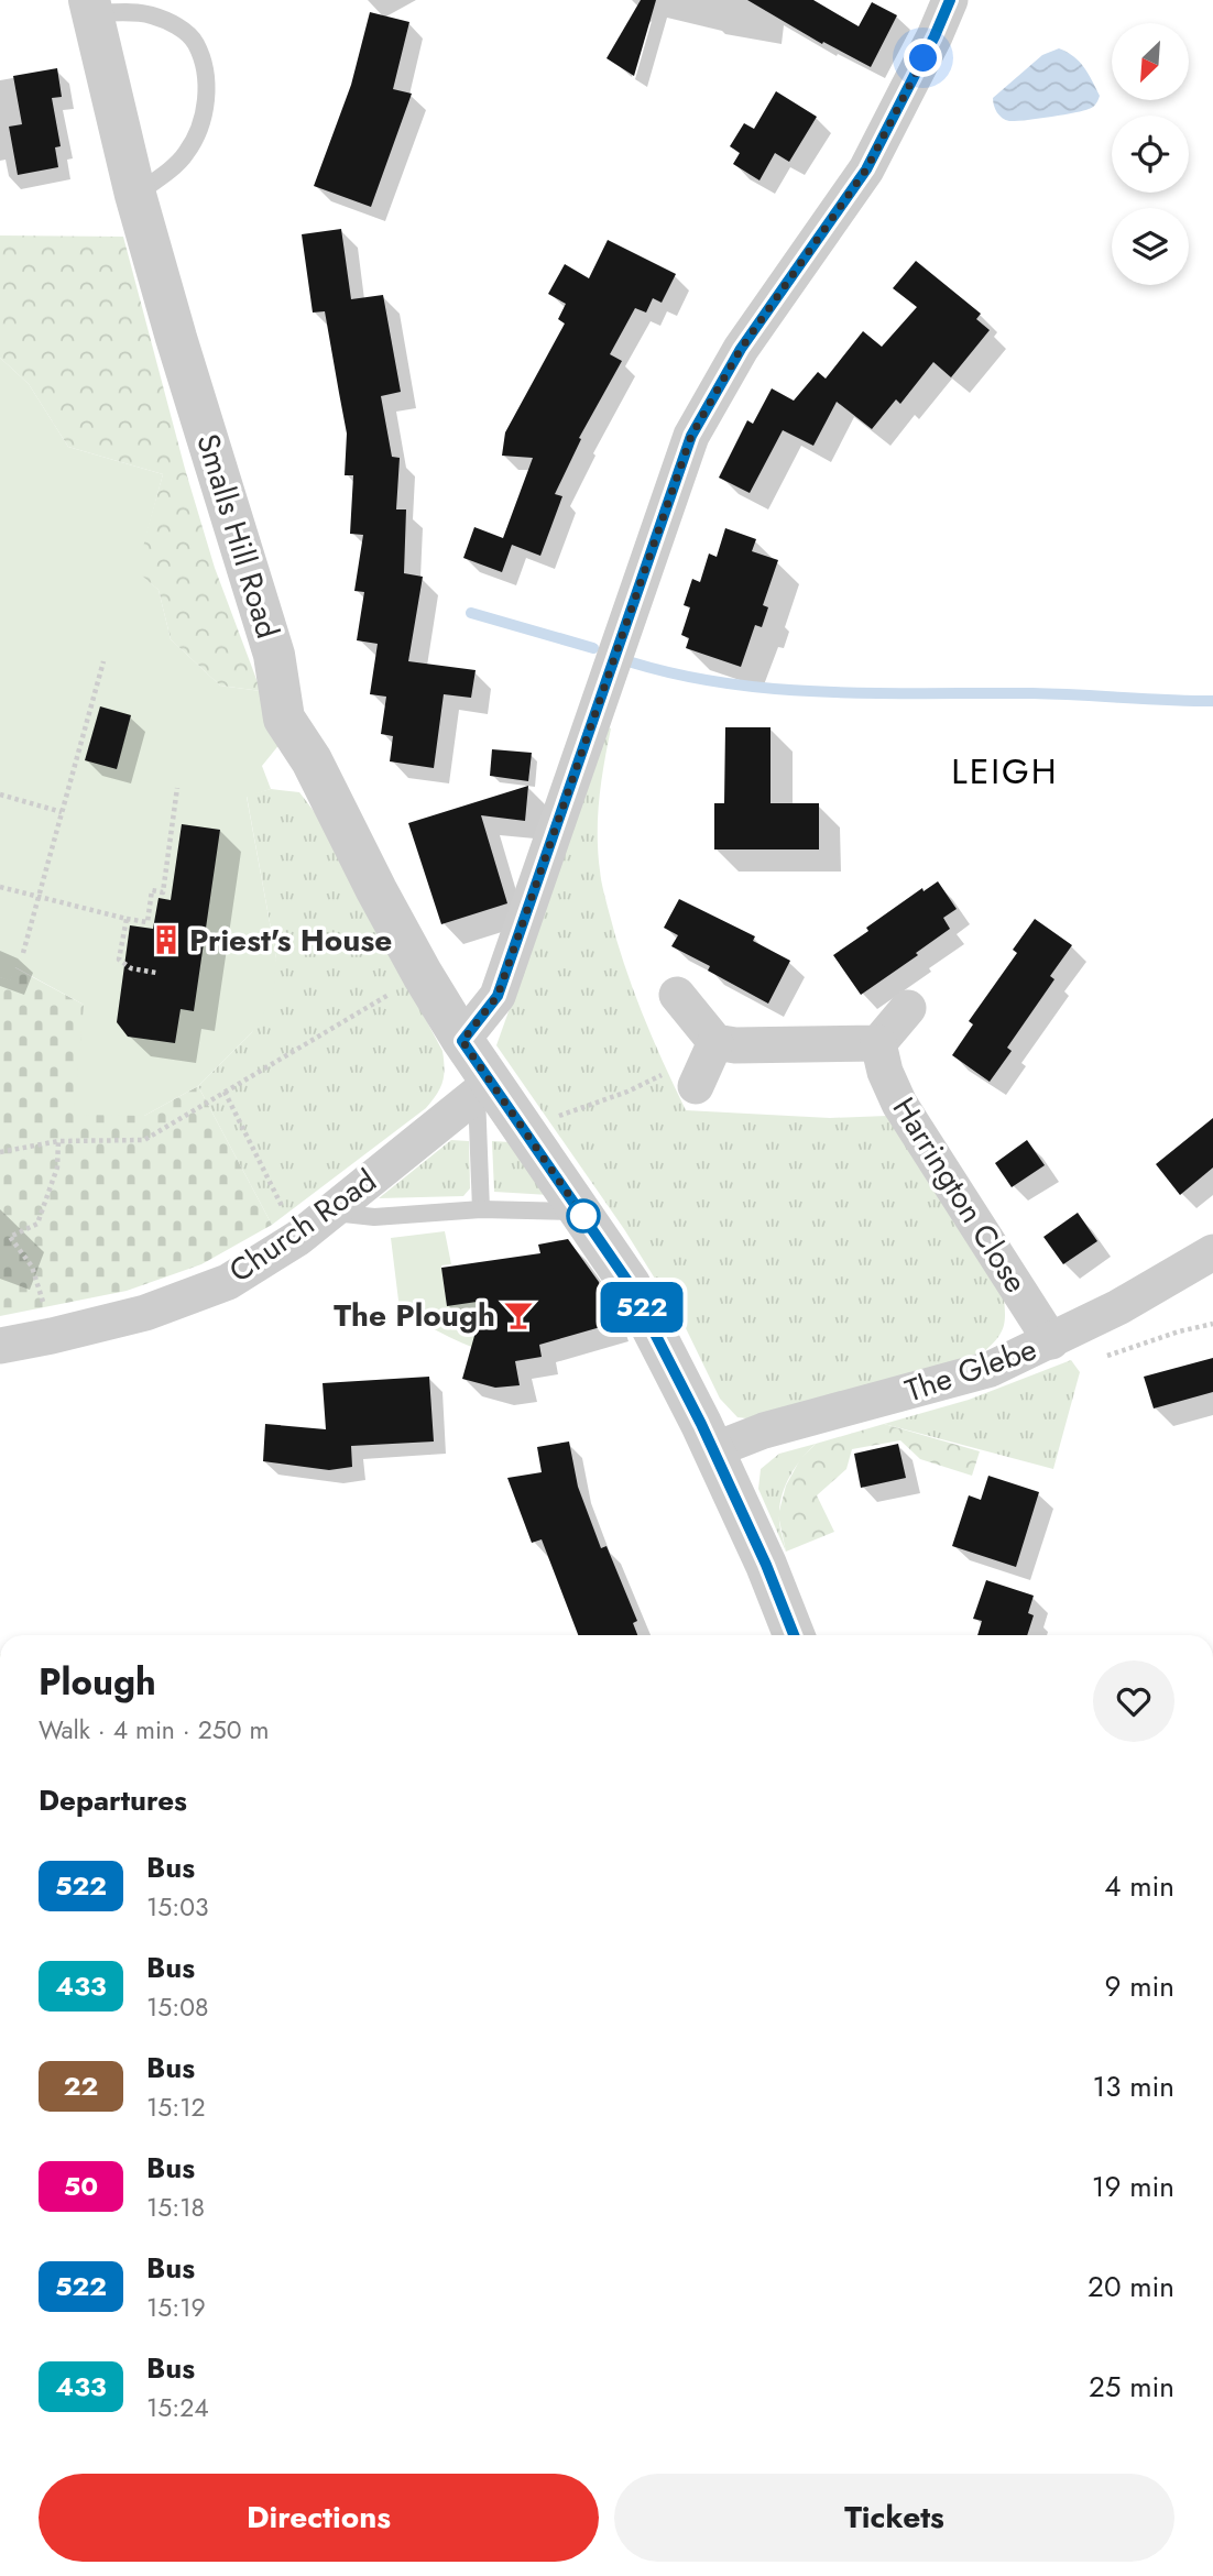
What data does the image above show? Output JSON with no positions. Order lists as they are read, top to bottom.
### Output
{
  "streets": {
    "street": [
      "Smalls Hill Road",
      "Harrington Close",
      "Church Road",
      "The Glebe"
    ]
  },
  "crossings": [
    ["Smalls Hill Road", "Church Road"],
    ["Smalls Hill Road", "The Glebe"],
    ["Harrington Close", "The Glebe"]
  ],
  "districts": ["LEIGH"],
  "places": {
    "building": ["Priest's House"],
    "bar": ["The Plough"]
  },
  "lines": ["bus line 522"],
  "north": "bottom left",
  "page": {
    "on_map": "522",
    "heading": [
      ["Plough", "Walk · 4 min · 250 m"],
      "Departures"
    ],
    "list": [
      {
        "mark": "522",
        "name": "Bus",
        "note": "15:03",
        "value": "4 min"
      },
      {
        "mark": "433",
        "name": "Bus",
        "note": "15:08",
        "value": "9 min"
      },
      {
        "mark": "22",
        "name": "Bus",
        "note": "15:12",
        "value": "13 min"
      },
      {
        "mark": "50",
        "name": "Bus",
        "note": "15:18",
        "value": "19 min"
      },
      {
        "mark": "522",
        "name": "Bus",
        "note": "15:19",
        "value": "20 min"
      },
      {
        "mark": "433",
        "name": "Bus",
        "note": "15:24",
        "value": "25 min"
      }
    ],
    "buttons": ["Directions", "Tickets"]
  }
}
